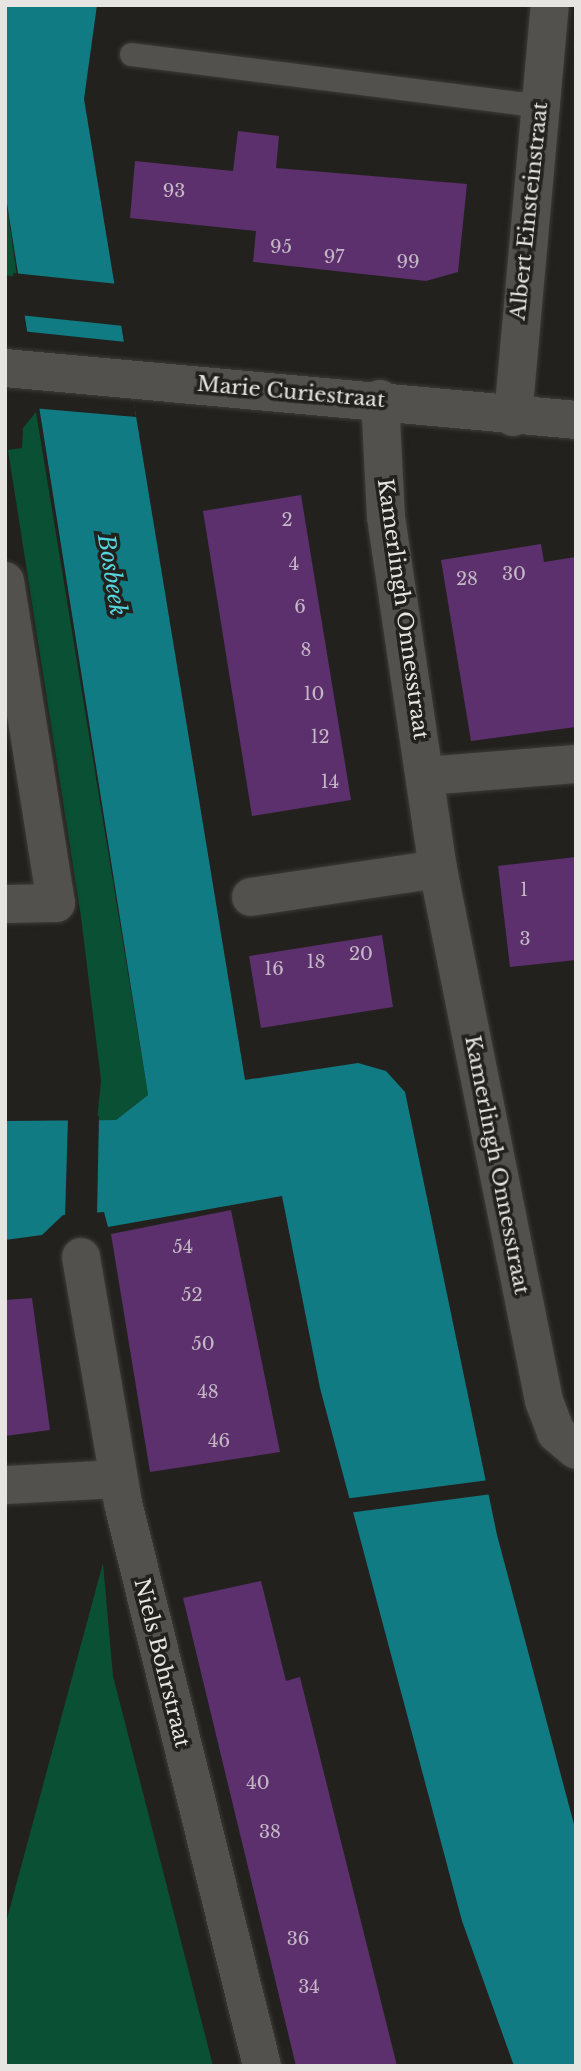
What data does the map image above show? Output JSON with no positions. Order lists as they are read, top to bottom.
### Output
{
  "streets": {
    "street": [
      "Albert Einsteinstraat",
      "Marie Curiestraat",
      "Kamerlingh Onnesstraat",
      "Niels Bohrstraat"
    ]
  },
  "crossings": [
    ["Albert Einsteinstraat", "Marie Curiestraat"],
    ["Marie Curiestraat", "Kamerlingh Onnesstraat"]
  ],
  "water": ["Bosbeek"],
  "house_numbers": [
    "93",
    "95",
    "97",
    "99",
    "2",
    "4",
    "30",
    "28",
    "6",
    "8",
    "10",
    "12",
    "14",
    "1",
    "3",
    "20",
    "18",
    "16",
    "54",
    "52",
    "50",
    "48",
    "46",
    "40",
    "38",
    "36",
    "34"
  ]
}
